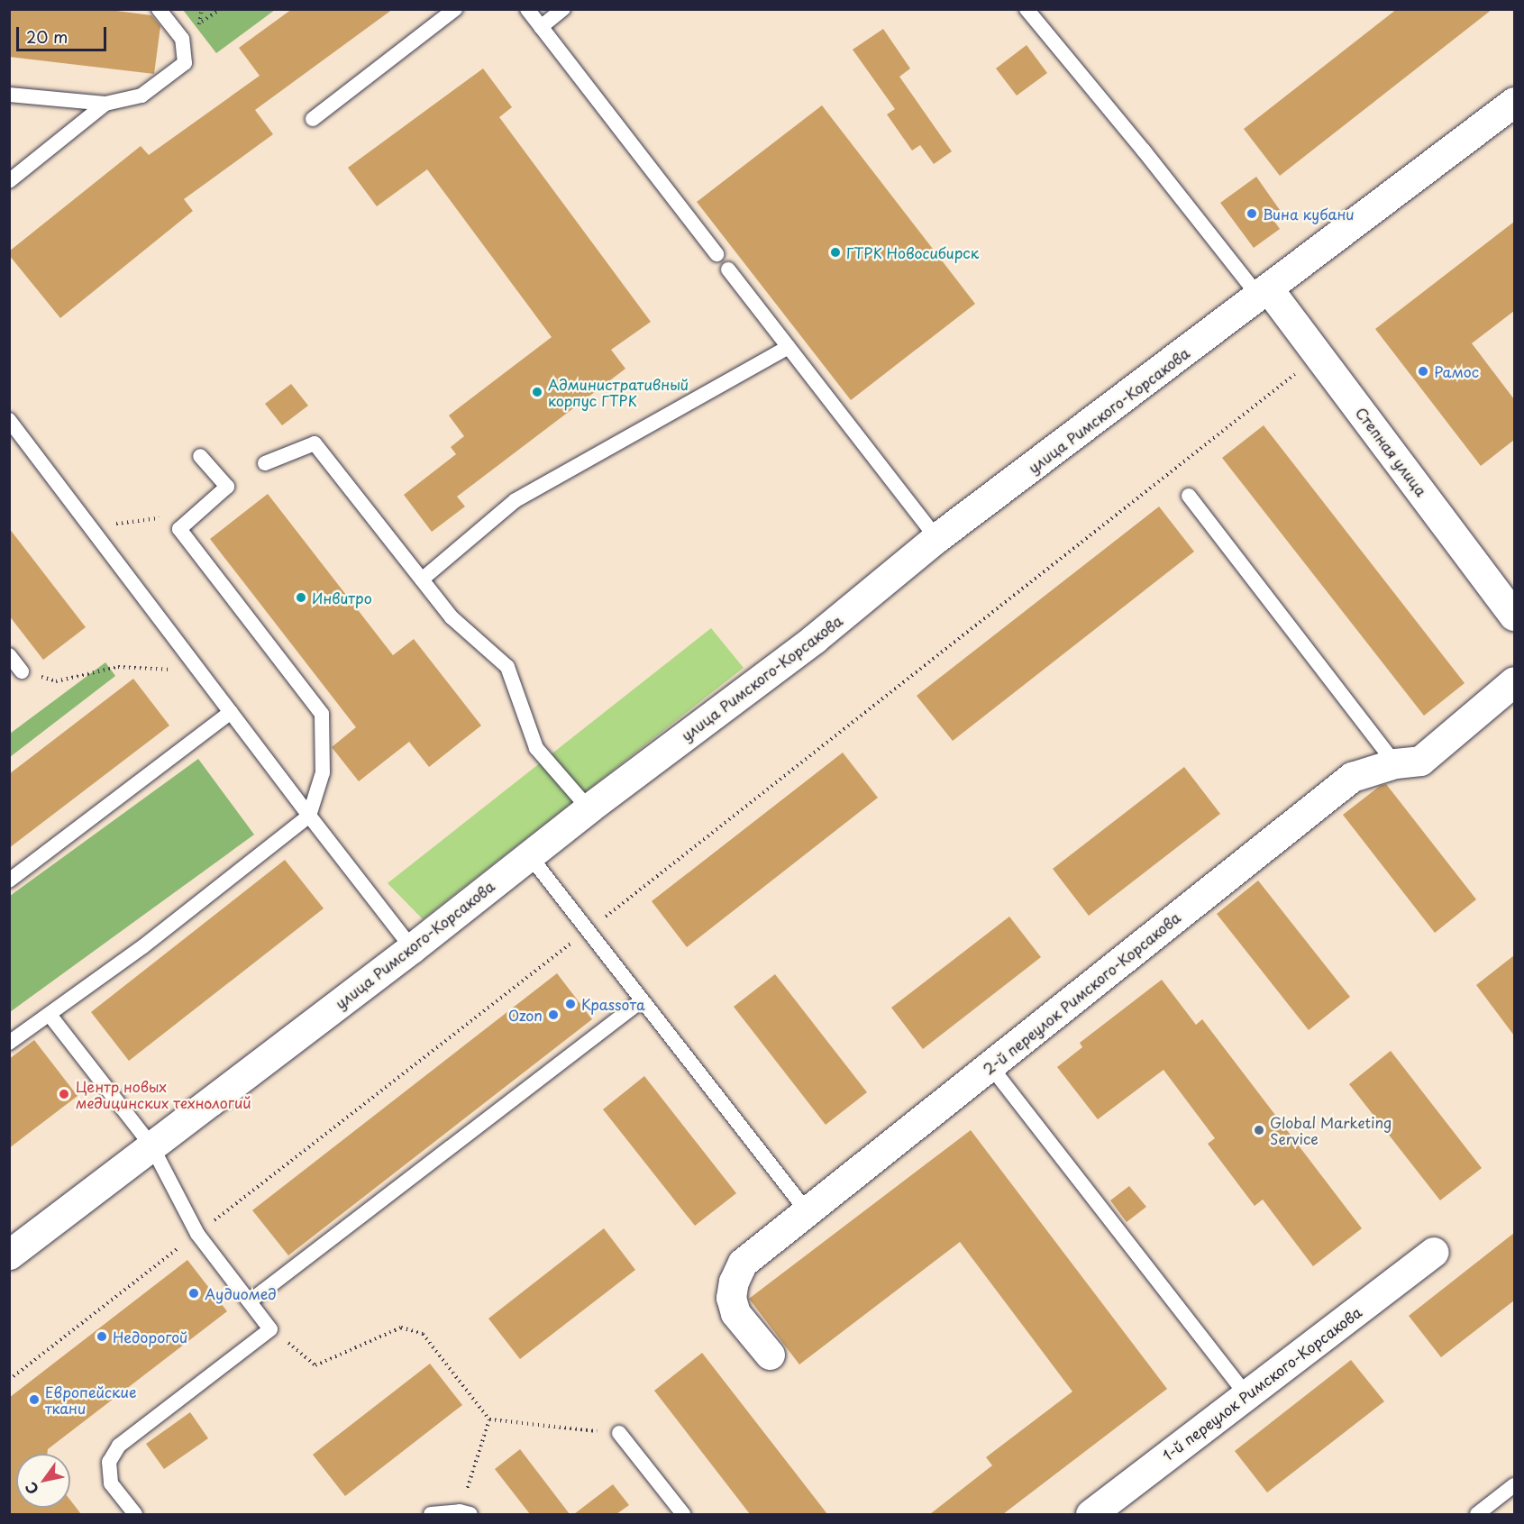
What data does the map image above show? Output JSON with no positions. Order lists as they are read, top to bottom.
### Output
{
  "streets": {
    "street": [
      "улица Римского-Корсакова",
      "Степная улица",
      "2-й переулок Римского-Корсакова",
      "1-й переулок Римского-Корсакова"
    ]
  },
  "crossings": [
    ["улица Римского-Корсакова", "Степная улица"]
  ],
  "places": [
    "Вина кубани",
    "ГТРК Новосибирск",
    "Рамос",
    "Административный корпус ГТРК",
    "Инвитро",
    "Краssота",
    "Ozon",
    "Центр новых медицинских технологий",
    "Global Marketing Service",
    "Аудиомед",
    "Недорогой",
    "Европейские ткани"
  ],
  "scale_bar": "20 m",
  "north": "bottom left"
}
